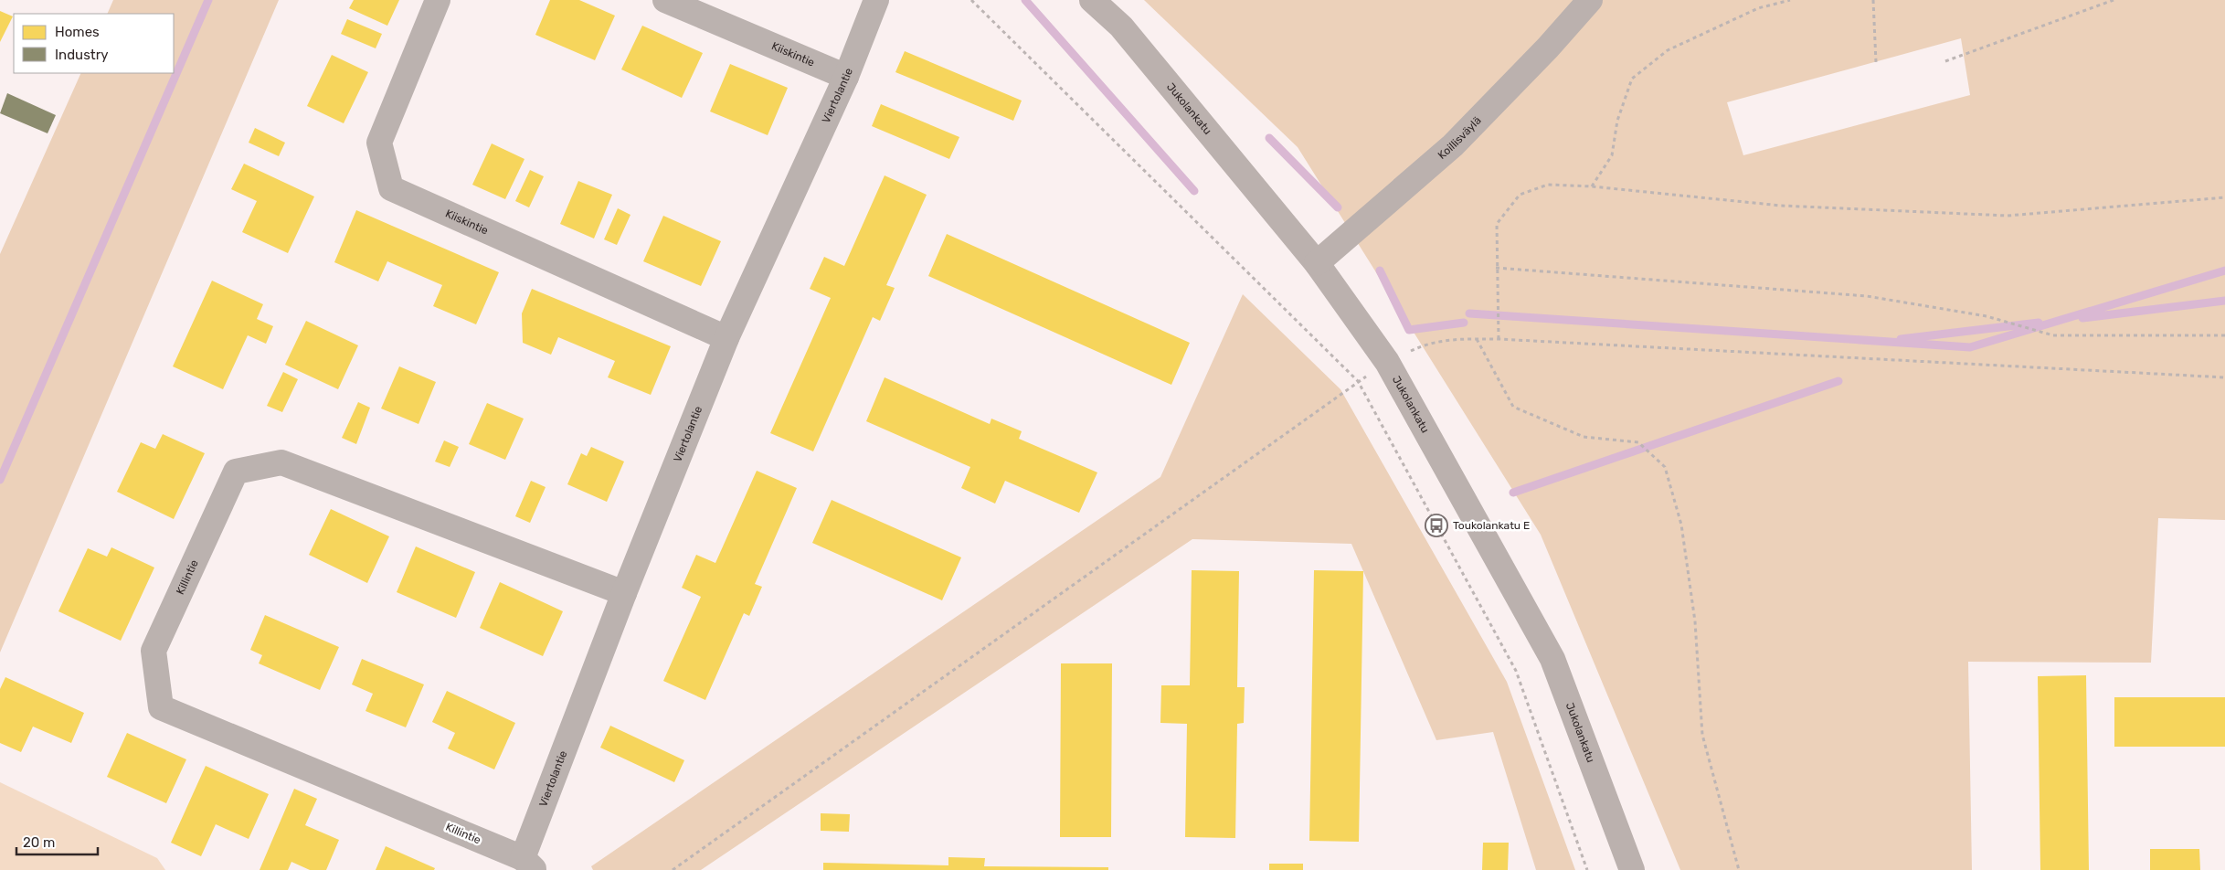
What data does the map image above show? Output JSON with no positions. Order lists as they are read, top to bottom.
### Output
{
  "streets": {
    "main road": ["Jukolankatu", "Koillisväylä"],
    "street": ["Kiiskintie", "Viertolantie", "Killintie"]
  },
  "crossings": [
    ["Kiiskintie", "Viertolantie"],
    ["Viertolantie", "Killintie"],
    ["Jukolankatu", "Koillisväylä"]
  ],
  "places": {
    "bus stop": ["Toukolankatu E"]
  },
  "legend": ["Homes", "Industry"],
  "scale_bar": "20 m"
}
